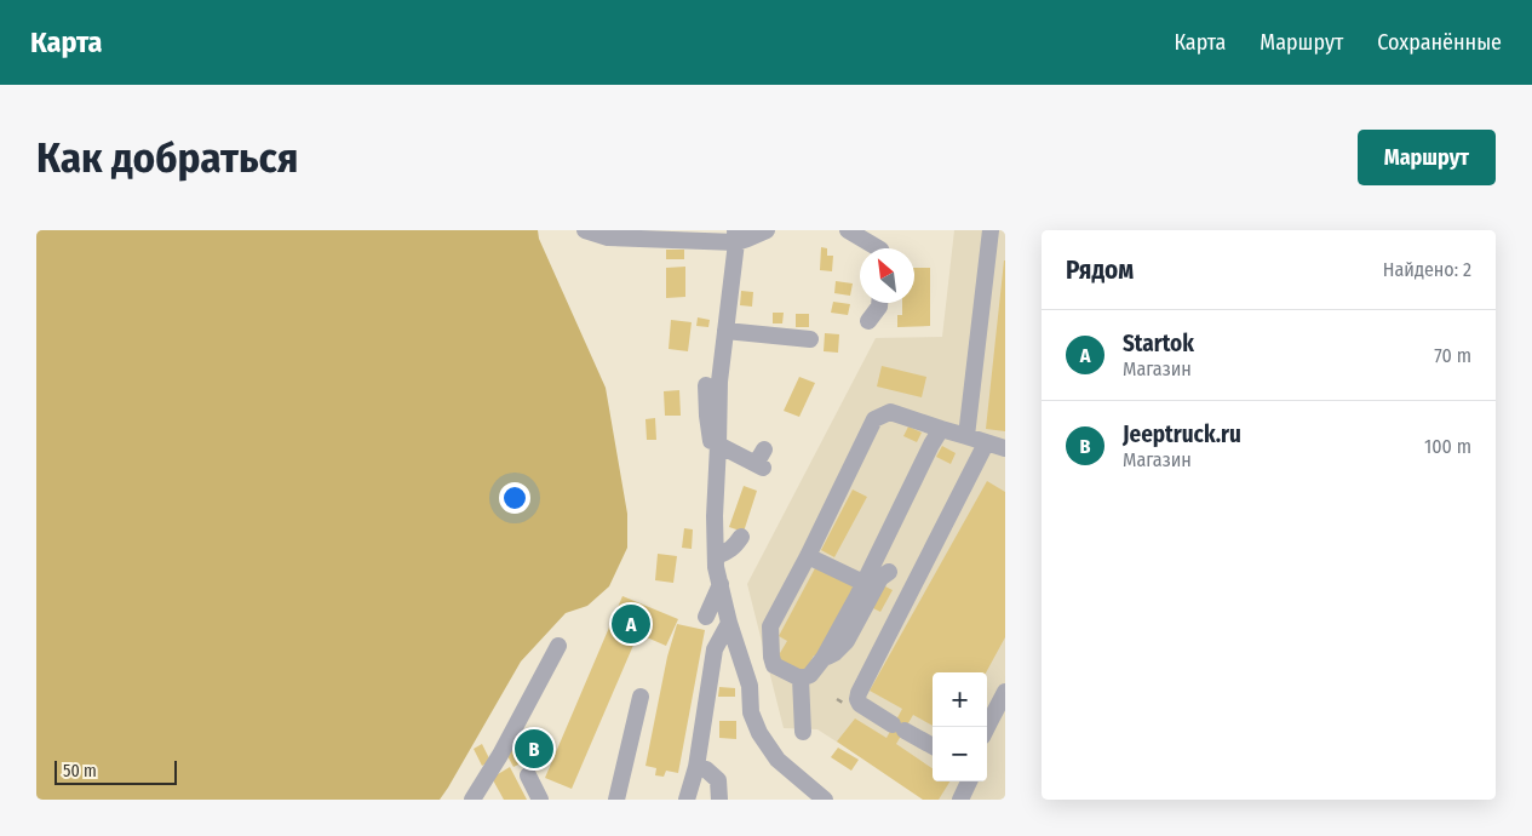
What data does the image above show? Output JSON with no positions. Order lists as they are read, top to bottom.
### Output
{
  "scale_bar": "50 m",
  "north": "top left",
  "page": {
    "header": "Карта",
    "nav": ["Карта", "Маршрут", "Сохранённые"],
    "buttons": "Маршрут",
    "title": "Как добраться",
    "heading": ["Рядом", "Найдено: 2"],
    "list": [
      {
        "mark": "A",
        "name": "Startok",
        "note": "Магазин",
        "value": "70 m"
      },
      {
        "mark": "B",
        "name": "Jeeptruck.ru",
        "note": "Магазин",
        "value": "100 m"
      }
    ],
    "pins": ["A", "B"],
    "map_buttons": ["+", "−"],
    "scale": "50 m"
  }
}
